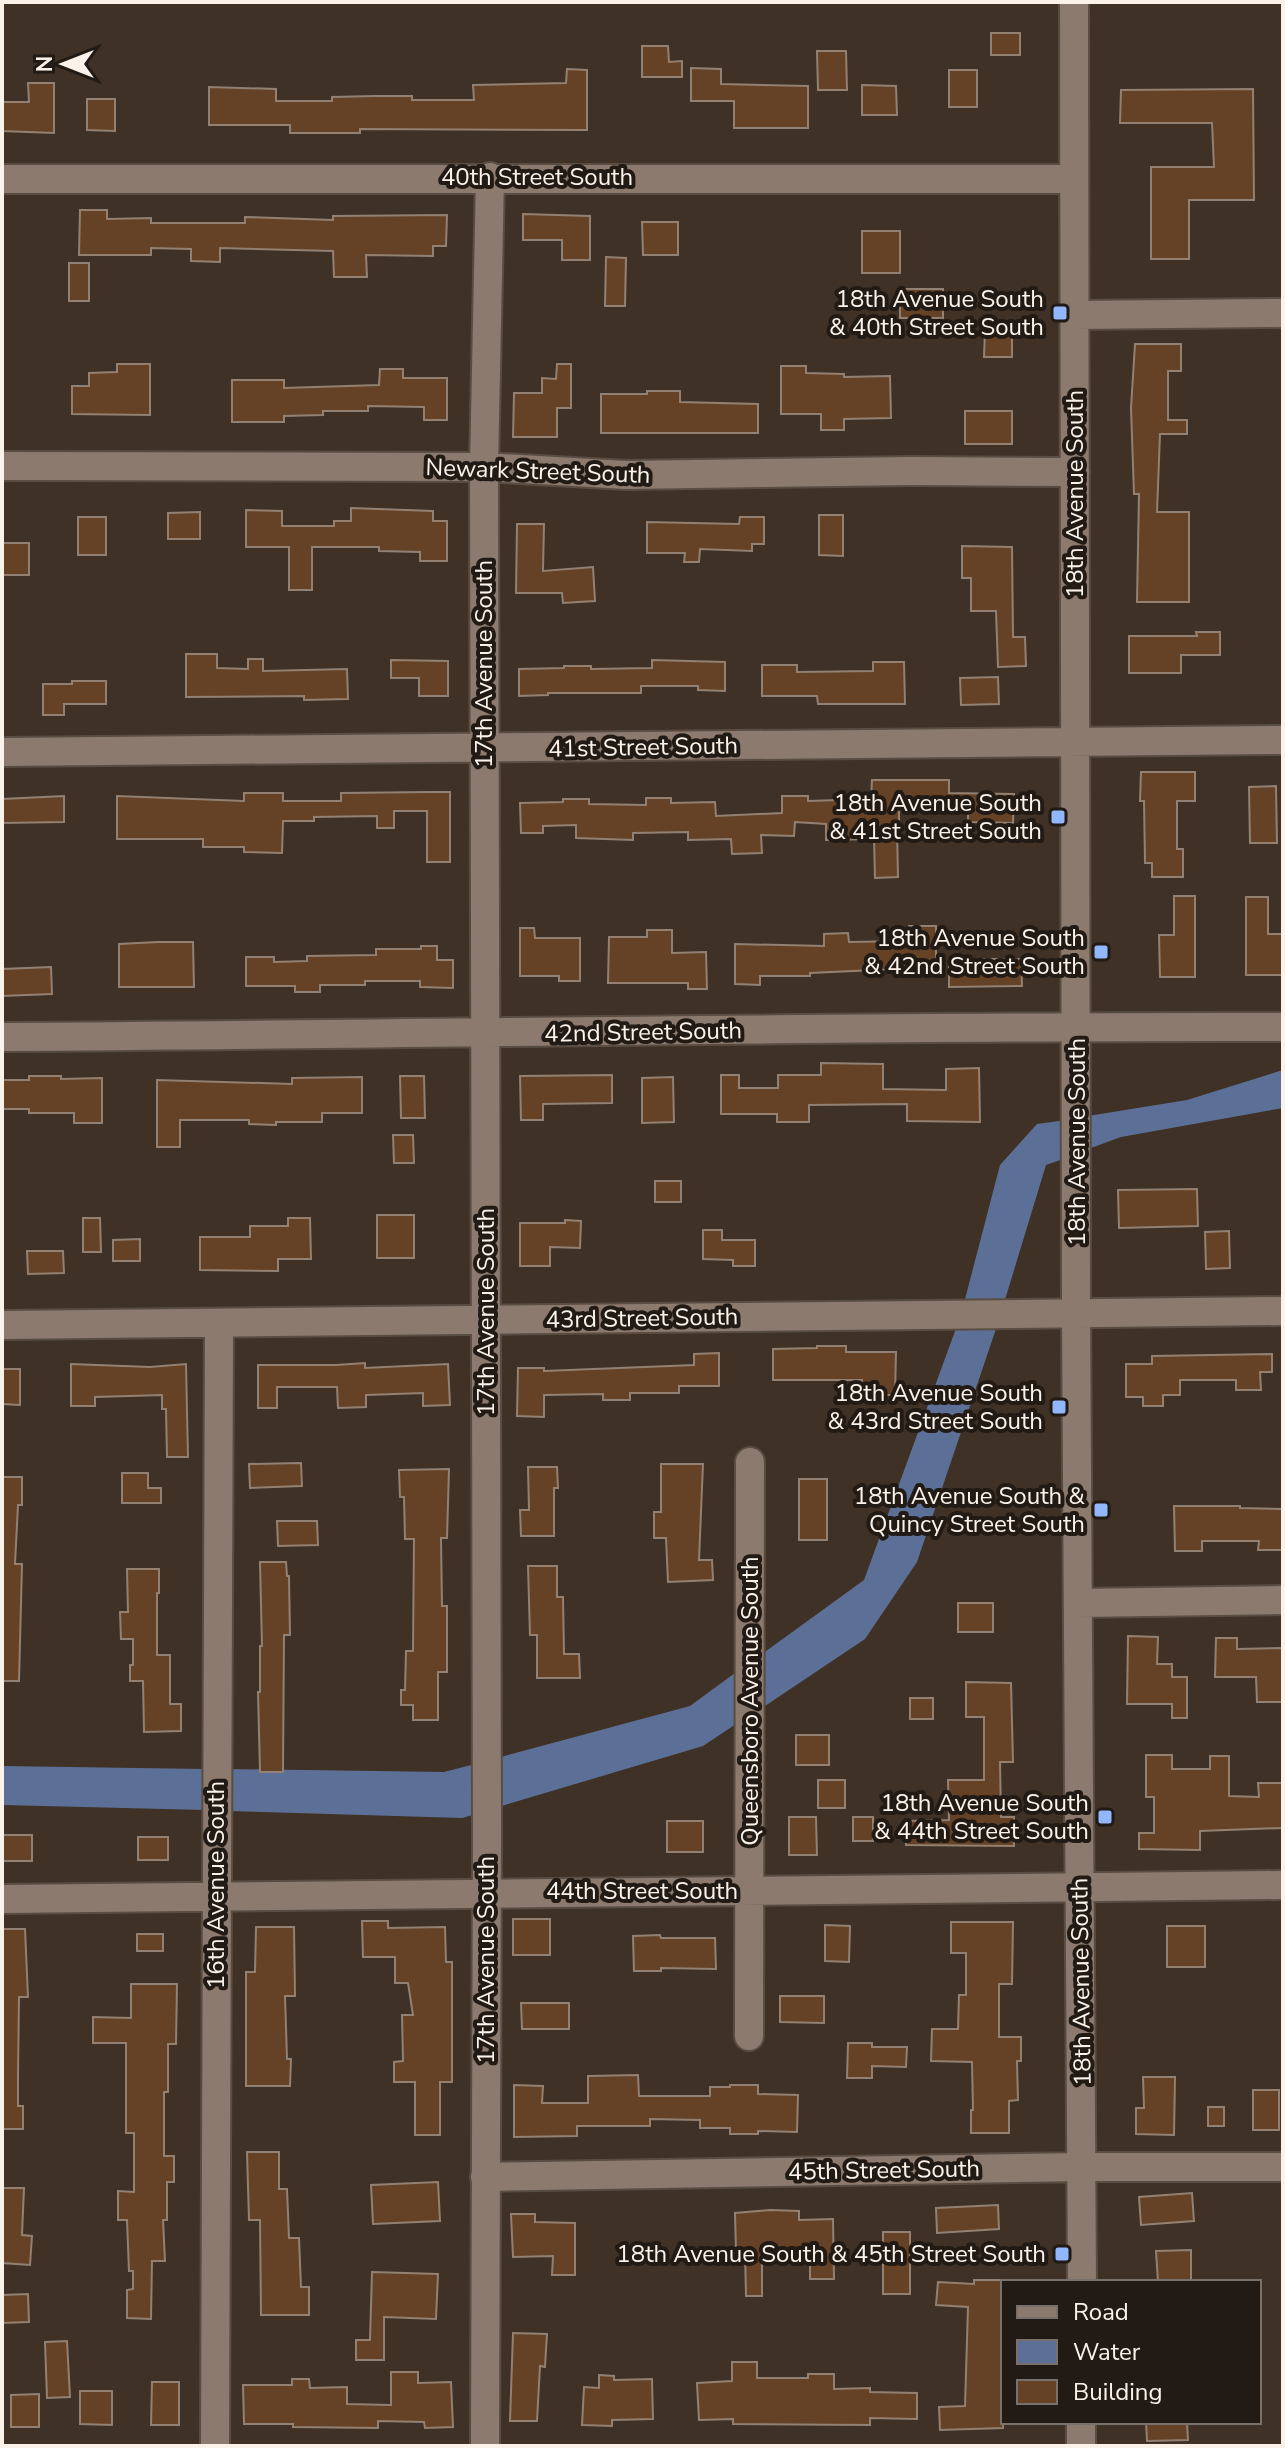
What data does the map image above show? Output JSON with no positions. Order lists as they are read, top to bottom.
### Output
{
  "streets": {
    "street": [
      "40th Street South",
      "Newark Street South",
      "18th Avenue South",
      "17th Avenue South",
      "41st Street South",
      "42nd Street South",
      "43rd Street South",
      "Queensboro Avenue South",
      "16th Avenue South",
      "44th Street South",
      "45th Street South"
    ]
  },
  "crossings": [
    ["40th Street South", "18th Avenue South"],
    ["40th Street South", "17th Avenue South"],
    ["Newark Street South", "18th Avenue South"],
    ["Newark Street South", "17th Avenue South"],
    ["18th Avenue South", "41st Street South"],
    ["18th Avenue South", "42nd Street South"],
    ["18th Avenue South", "43rd Street South"],
    ["18th Avenue South", "44th Street South"],
    ["18th Avenue South", "45th Street South"],
    ["17th Avenue South", "41st Street South"],
    ["17th Avenue South", "42nd Street South"],
    ["17th Avenue South", "43rd Street South"],
    ["17th Avenue South", "44th Street South"],
    ["17th Avenue South", "45th Street South"],
    ["43rd Street South", "16th Avenue South"],
    ["Queensboro Avenue South", "44th Street South"],
    ["16th Avenue South", "44th Street South"]
  ],
  "places": {
    "transit": [
      "18th Avenue South & 40th Street South",
      "18th Avenue South & 41st Street South",
      "18th Avenue South & 42nd Street South",
      "18th Avenue South & 43rd Street South",
      "18th Avenue South & Quincy Street South",
      "18th Avenue South & 44th Street South",
      "18th Avenue South & 45th Street South"
    ]
  },
  "legend": ["Road", "Water", "Building"],
  "north": "left"
}
